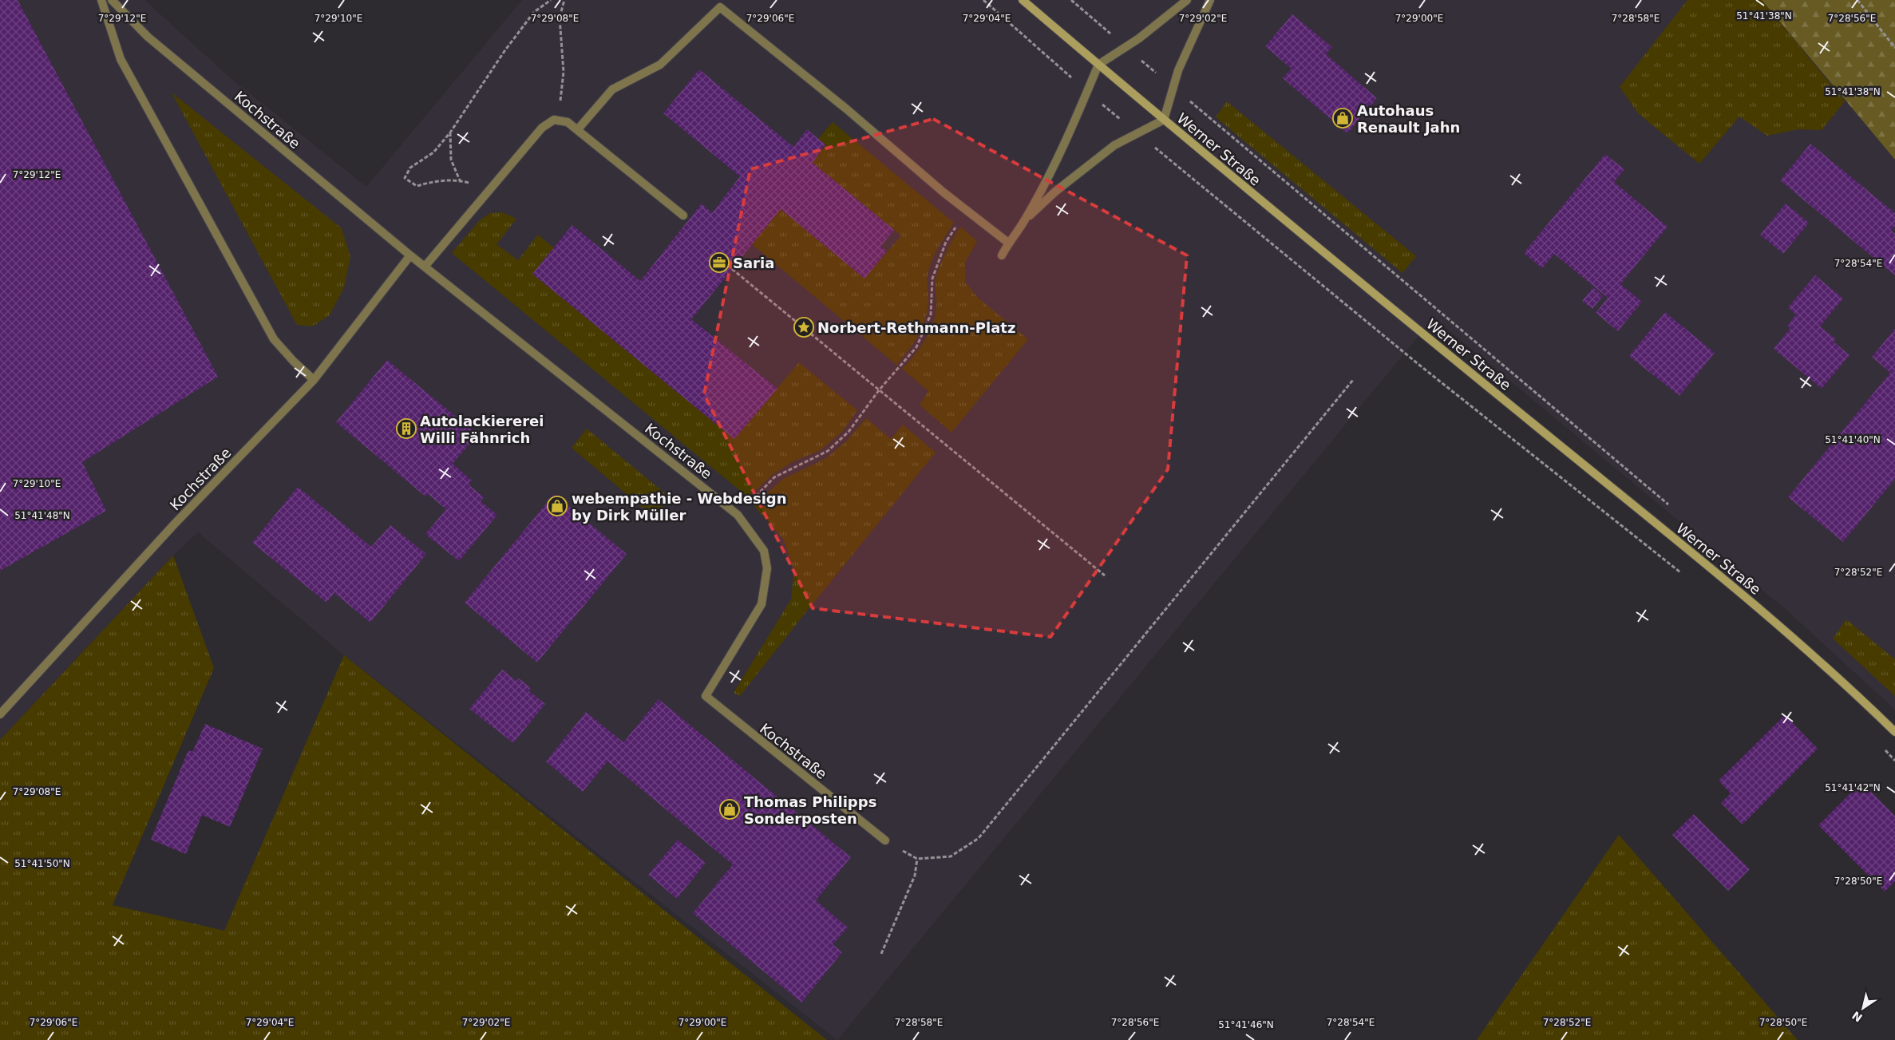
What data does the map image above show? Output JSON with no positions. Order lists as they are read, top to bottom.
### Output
{
  "streets": {
    "main road": ["Werner Straße"],
    "street": ["Kochstraße"]
  },
  "places": {
    "shop": ["Autohaus Renault Jahn", "webempathie - Webdesign by Dirk Müller", "Thomas Philipps Sonderposten"],
    "office": ["Saria"],
    "place": ["Norbert-Rethmann-Platz"],
    "building": ["Autolackiererei Willi Fähnrich"]
  },
  "north": "bottom left",
  "coordinates": [
    "51°41'38\"N",
    "7°29'12\"E",
    "7°29'10\"E",
    "7°29'08\"E",
    "7°29'06\"E",
    "7°29'04\"E",
    "7°29'02\"E",
    "7°29'00\"E",
    "7°28'58\"E",
    "7°28'56\"E",
    "7°28'54\"E",
    "51°41'40\"N",
    "51°41'48\"N",
    "7°28'52\"E",
    "51°41'42\"N",
    "51°41'50\"N",
    "7°28'50\"E",
    "51°41'46\"N"
  ]
}
